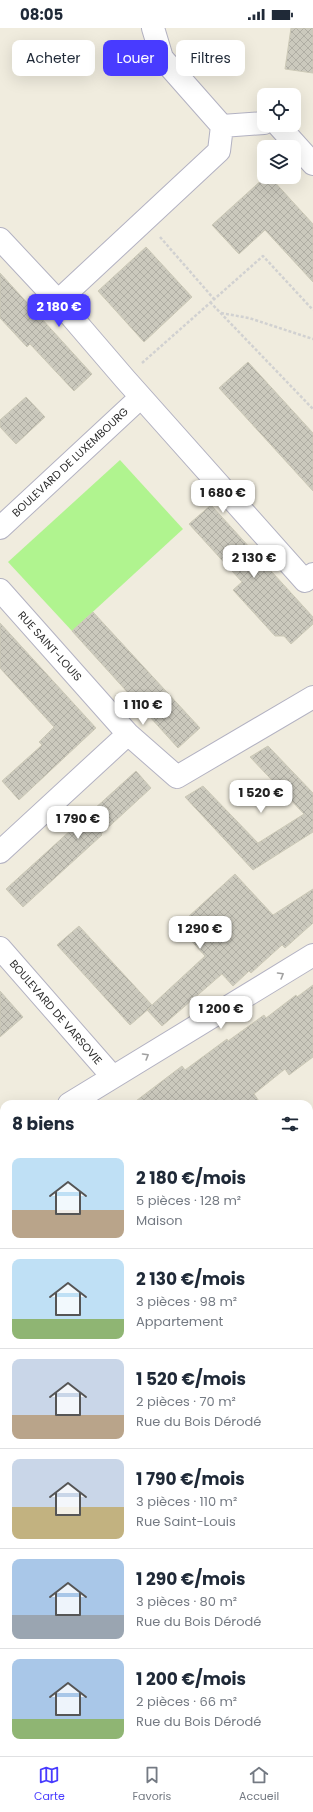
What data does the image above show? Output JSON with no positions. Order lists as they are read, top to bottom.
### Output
{
  "streets": {
    "street": ["BOULEVARD DE LUXEMBOURG", "RUE SAINT-LOUIS", "BOULEVARD DE VARSOVIE"]
  },
  "page": {
    "status": "08:05",
    "chip": ["Acheter", "Louer", "Filtres"],
    "price": [
      "2 180 €",
      "1 680 €",
      "2 130 €",
      "1 110 €",
      "1 520 €",
      "1 790 €",
      "1 290 €",
      "1 200 €"
    ],
    "heading": "8 biens",
    "list": [
      {
        "name": "2 180 €/mois",
        "note": "5 pièces · 128 m² · Maison"
      },
      {
        "name": "2 130 €/mois",
        "note": "3 pièces · 98 m² · Appartement"
      },
      {
        "name": "1 520 €/mois",
        "note": "2 pièces · 70 m² · Rue du Bois Dérodé"
      },
      {
        "name": "1 790 €/mois",
        "note": "3 pièces · 110 m² · Rue Saint-Louis"
      },
      {
        "name": "1 290 €/mois",
        "note": "3 pièces · 80 m² · Rue du Bois Dérodé"
      },
      {
        "name": "1 200 €/mois",
        "note": "2 pièces · 66 m² · Rue du Bois Dérodé"
      }
    ],
    "tabs": ["Carte", "Favoris", "Accueil"]
  }
}
